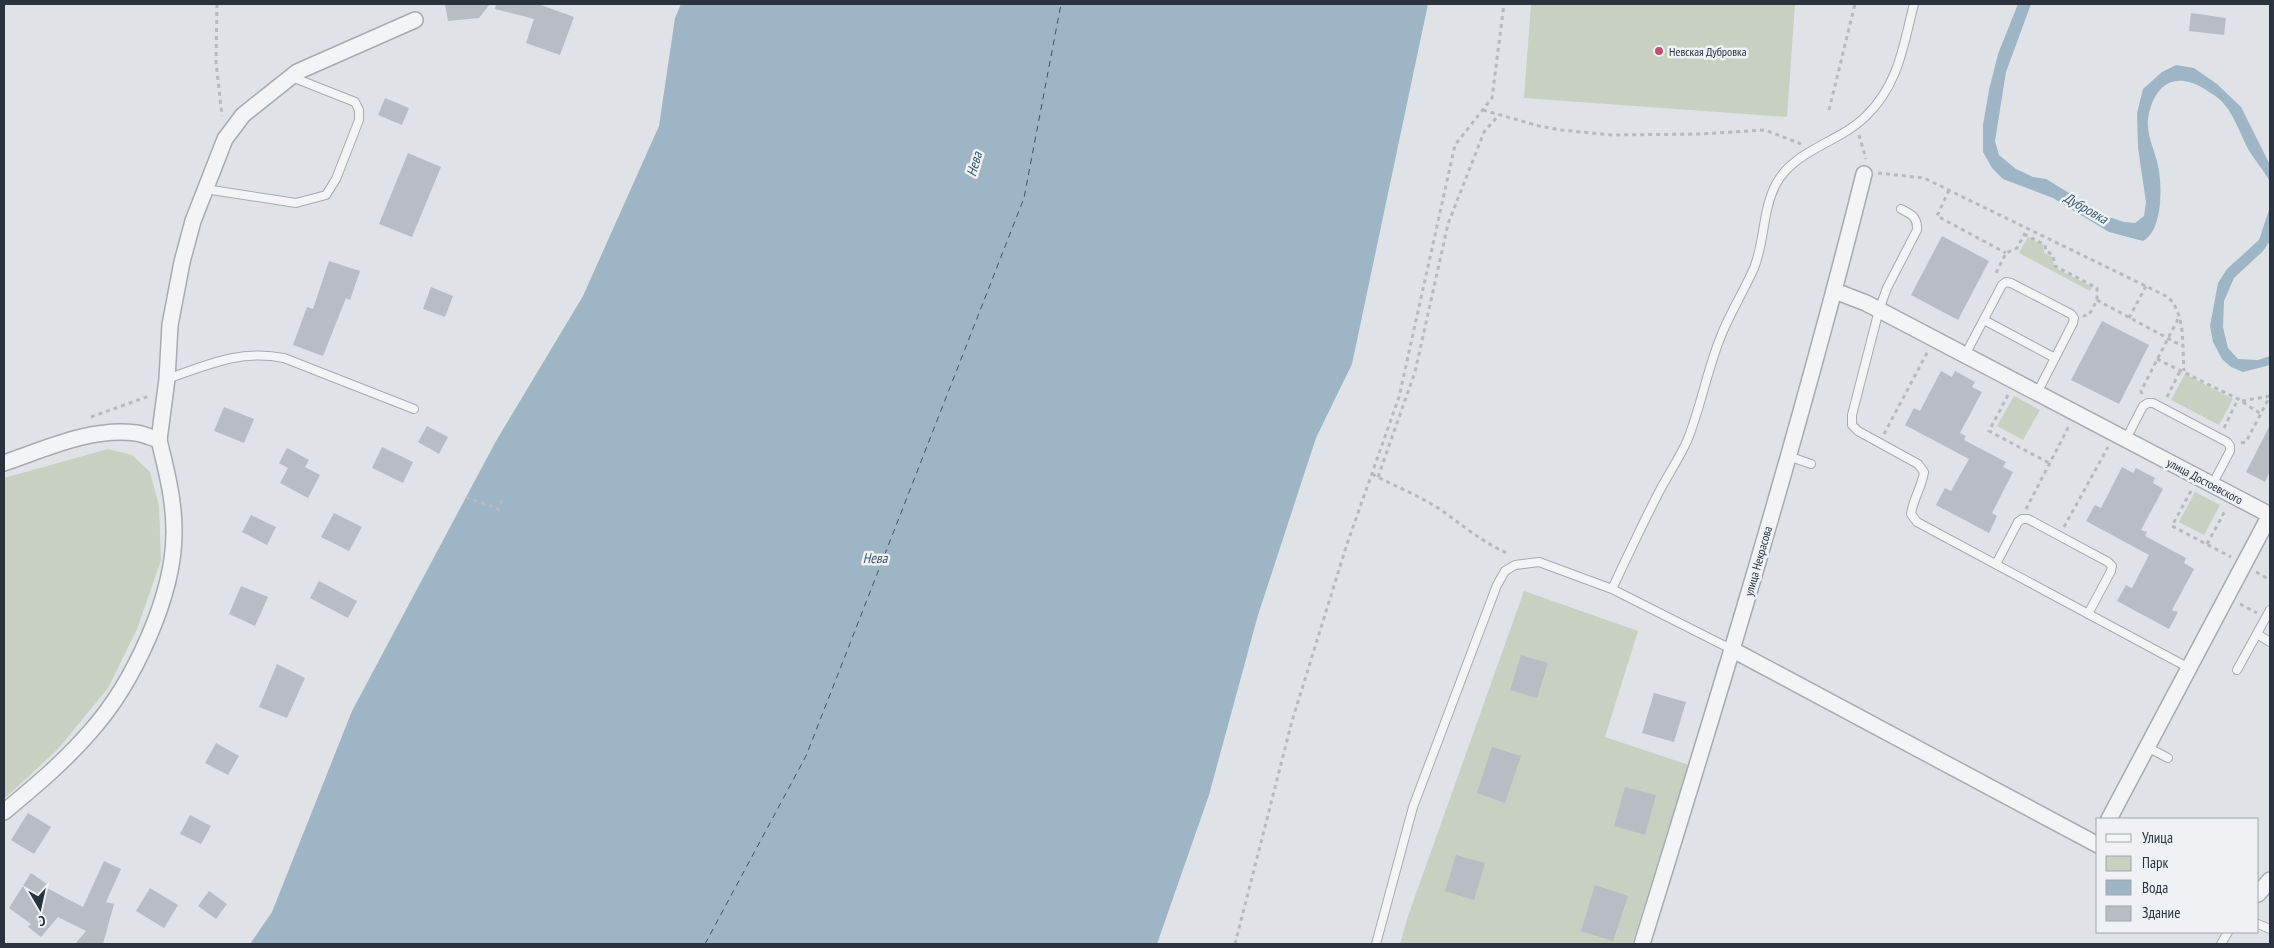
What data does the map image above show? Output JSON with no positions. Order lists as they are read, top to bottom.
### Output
{
  "streets": {
    "street": ["улица Достоевского", "улица Некрасова"]
  },
  "crossings": [
    ["улица Достоевского", "улица Некрасова"]
  ],
  "water": ["Нева", "Дубровка"],
  "places": ["Невская Дубровка"],
  "legend": [
    "Улица",
    "Парк",
    "Вода",
    "Здание"
  ],
  "north": "bottom"
}
